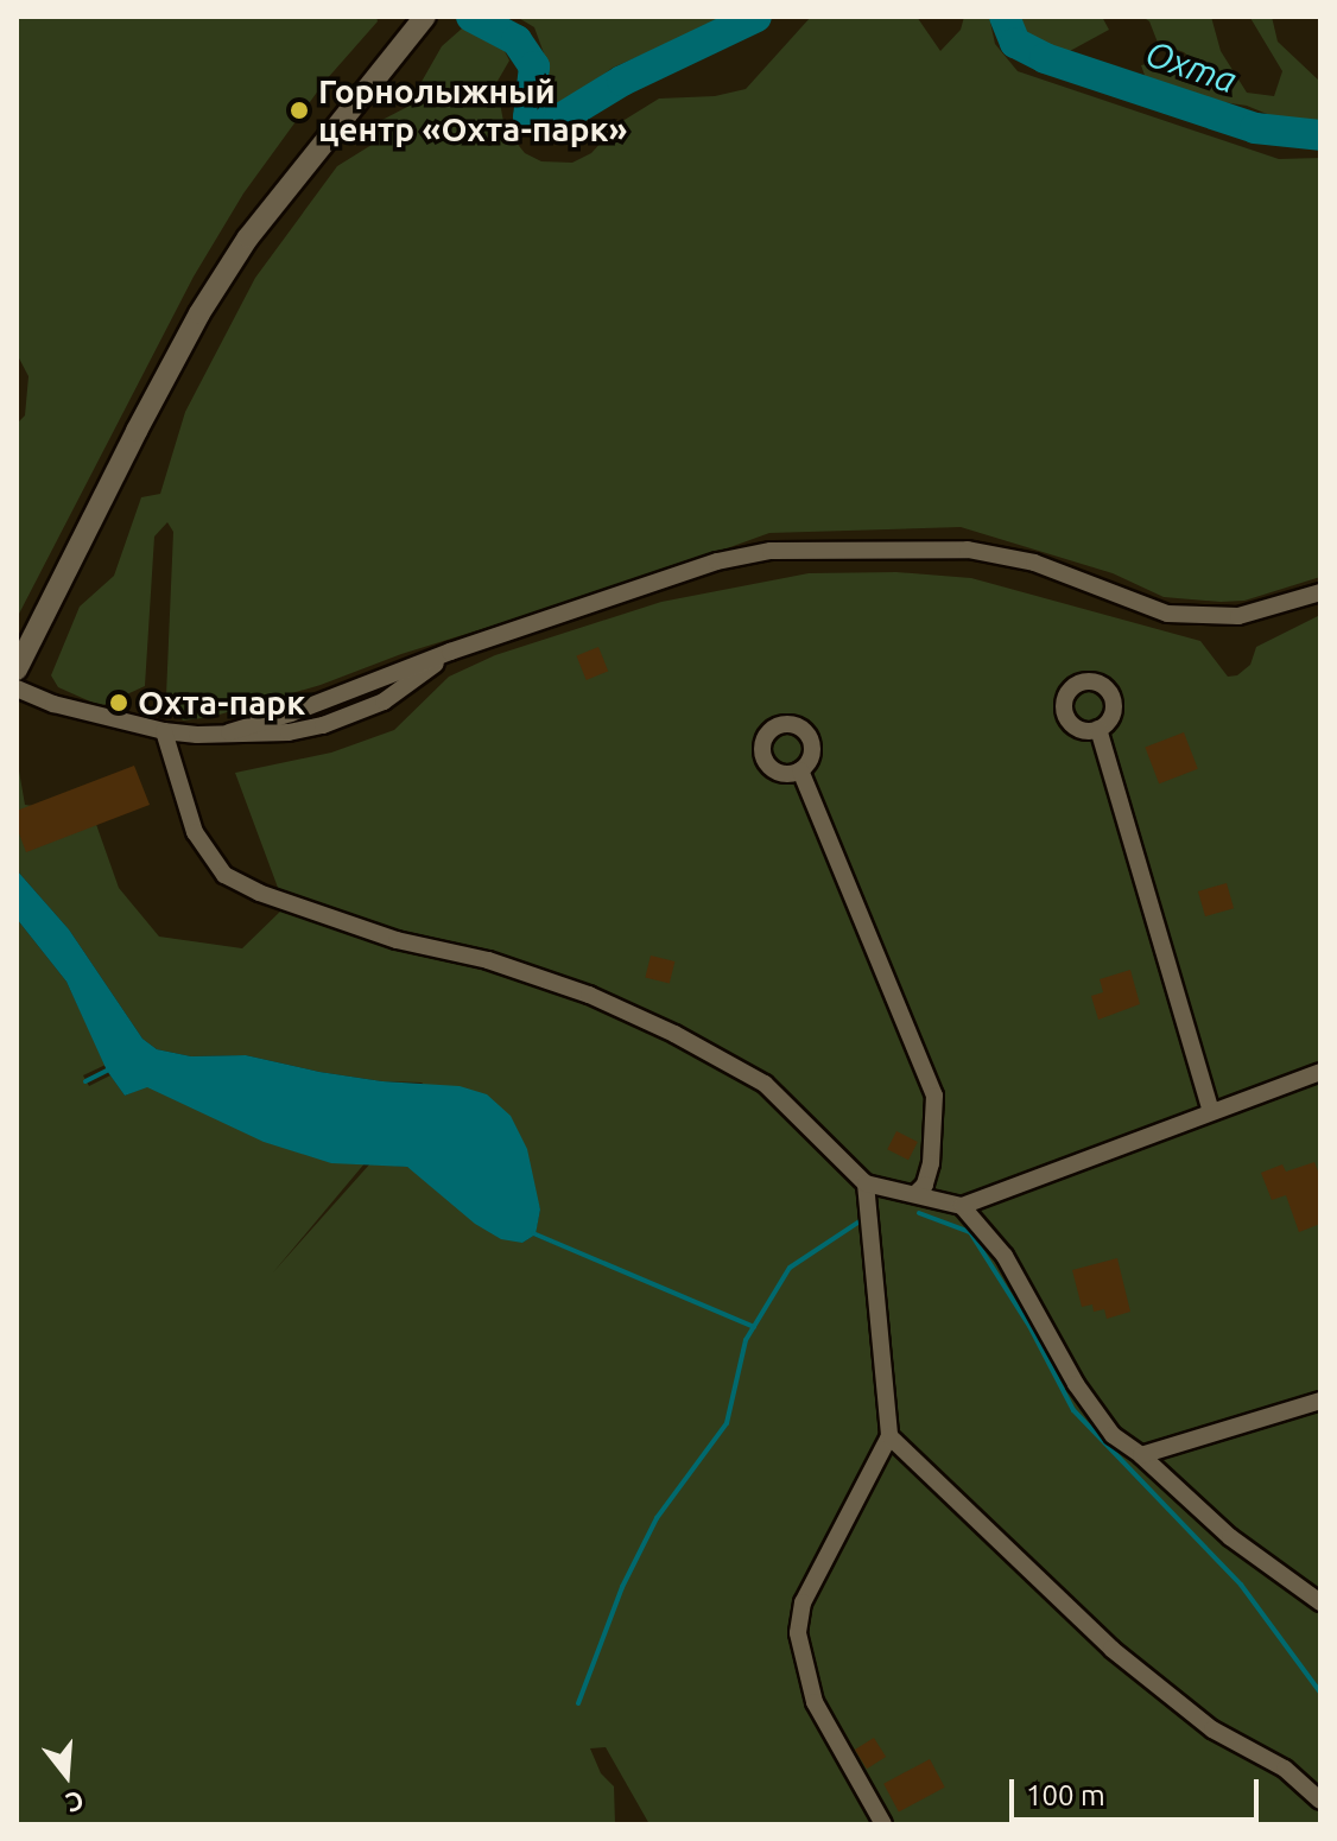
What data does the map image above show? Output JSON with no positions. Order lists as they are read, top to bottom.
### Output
{
  "water": ["Охта"],
  "places": ["Горнолыжный центр «Охта-парк»", "Охта-парк"],
  "scale_bar": "100 m",
  "north": "bottom"
}
